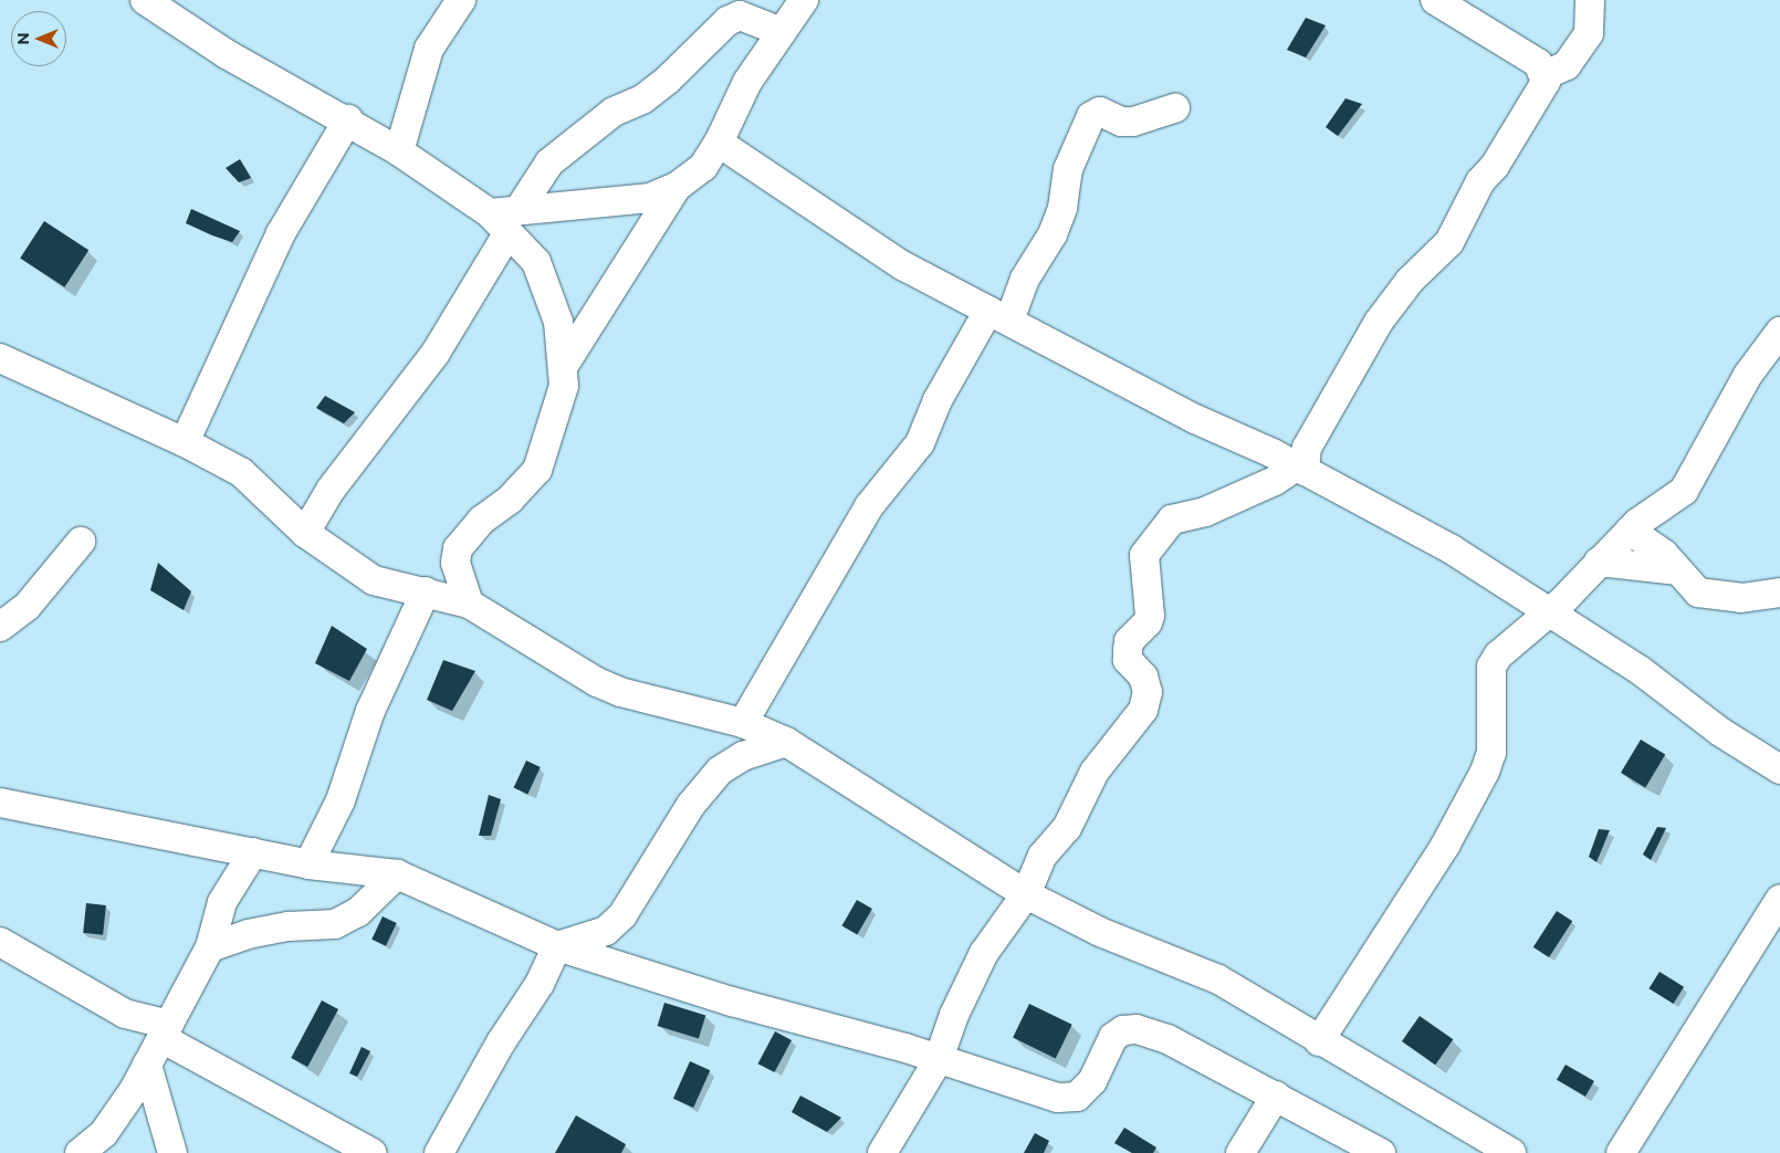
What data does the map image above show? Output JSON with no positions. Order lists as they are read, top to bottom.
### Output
{
  "north": "left"
}
